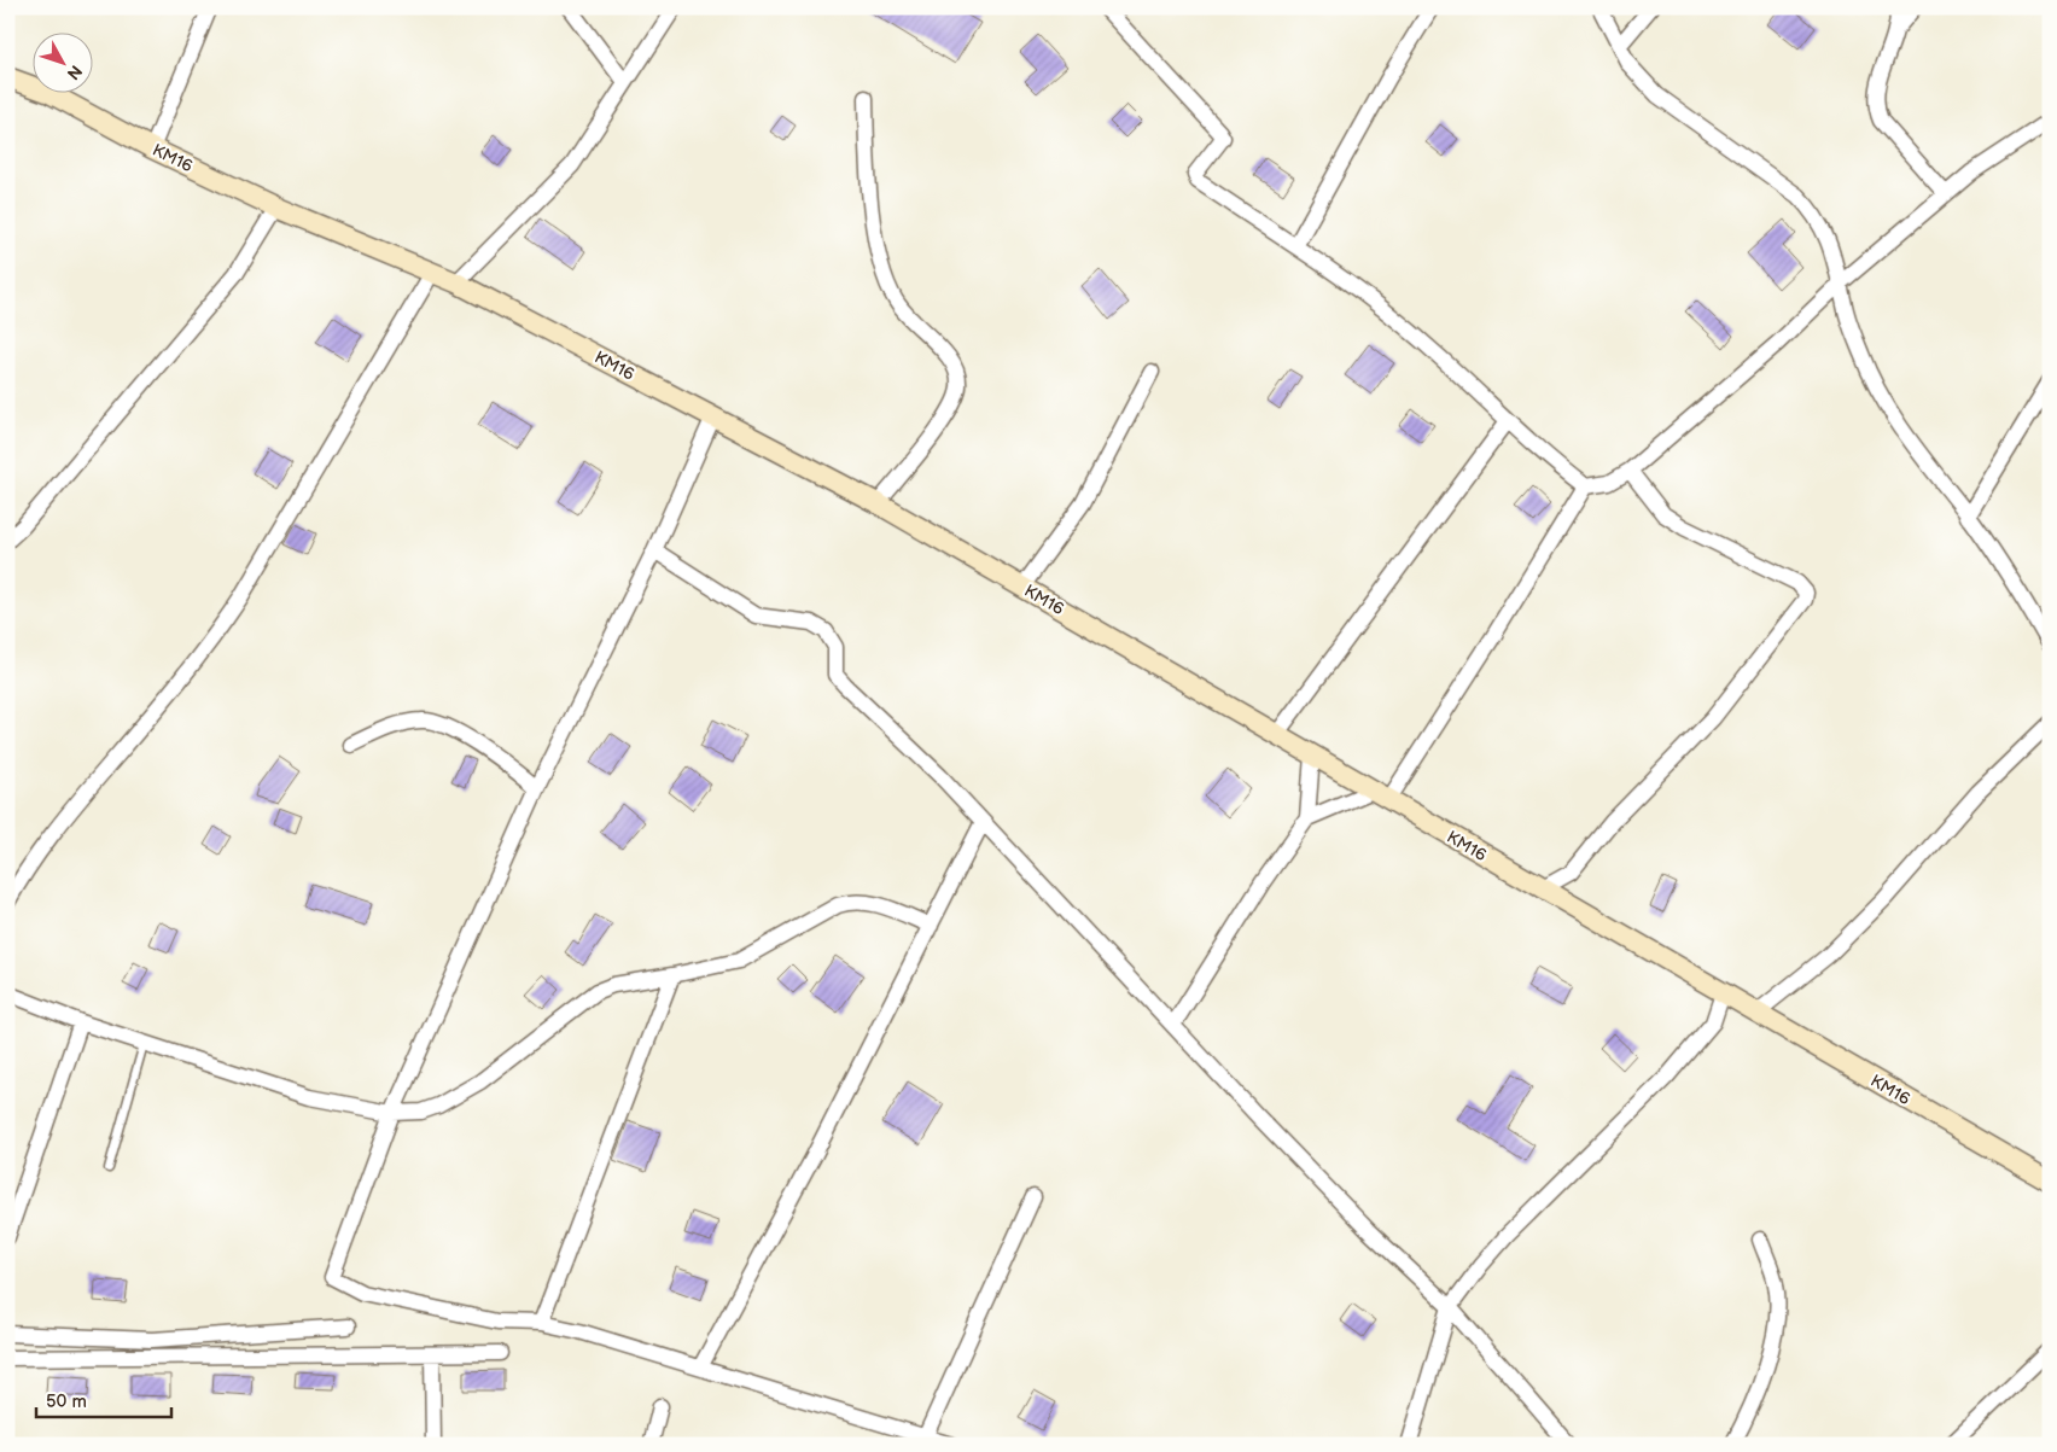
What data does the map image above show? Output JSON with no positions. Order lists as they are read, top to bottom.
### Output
{
  "streets": {
    "street": ["KM16"]
  },
  "scale_bar": "50 m",
  "north": "bottom right"
}
